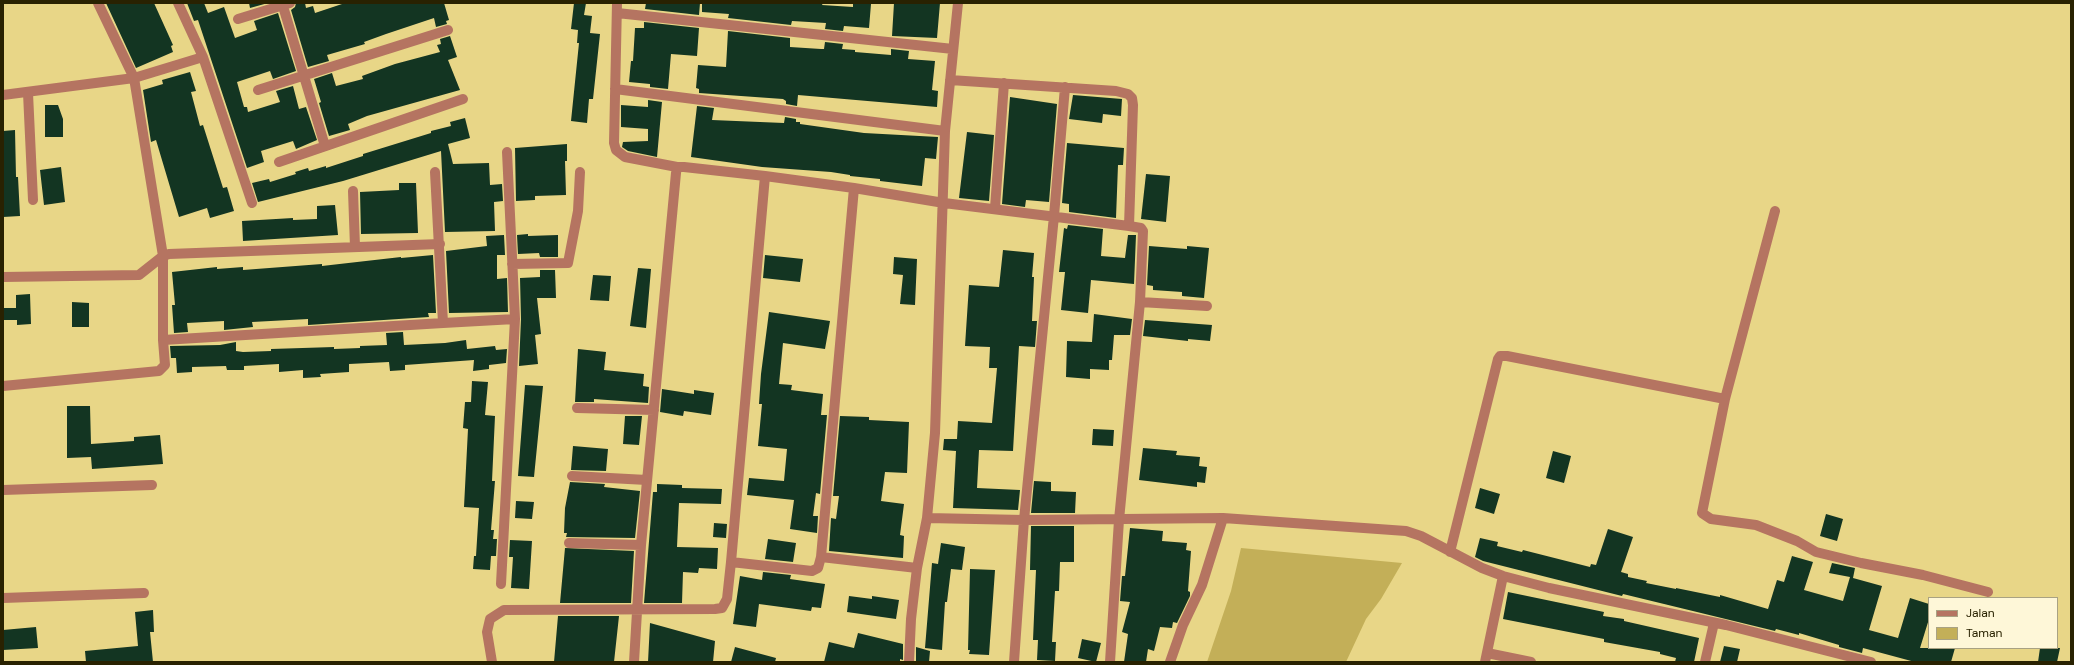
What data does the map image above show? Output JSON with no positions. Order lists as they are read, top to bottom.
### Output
{
  "legend": ["Jalan", "Taman"]
}
